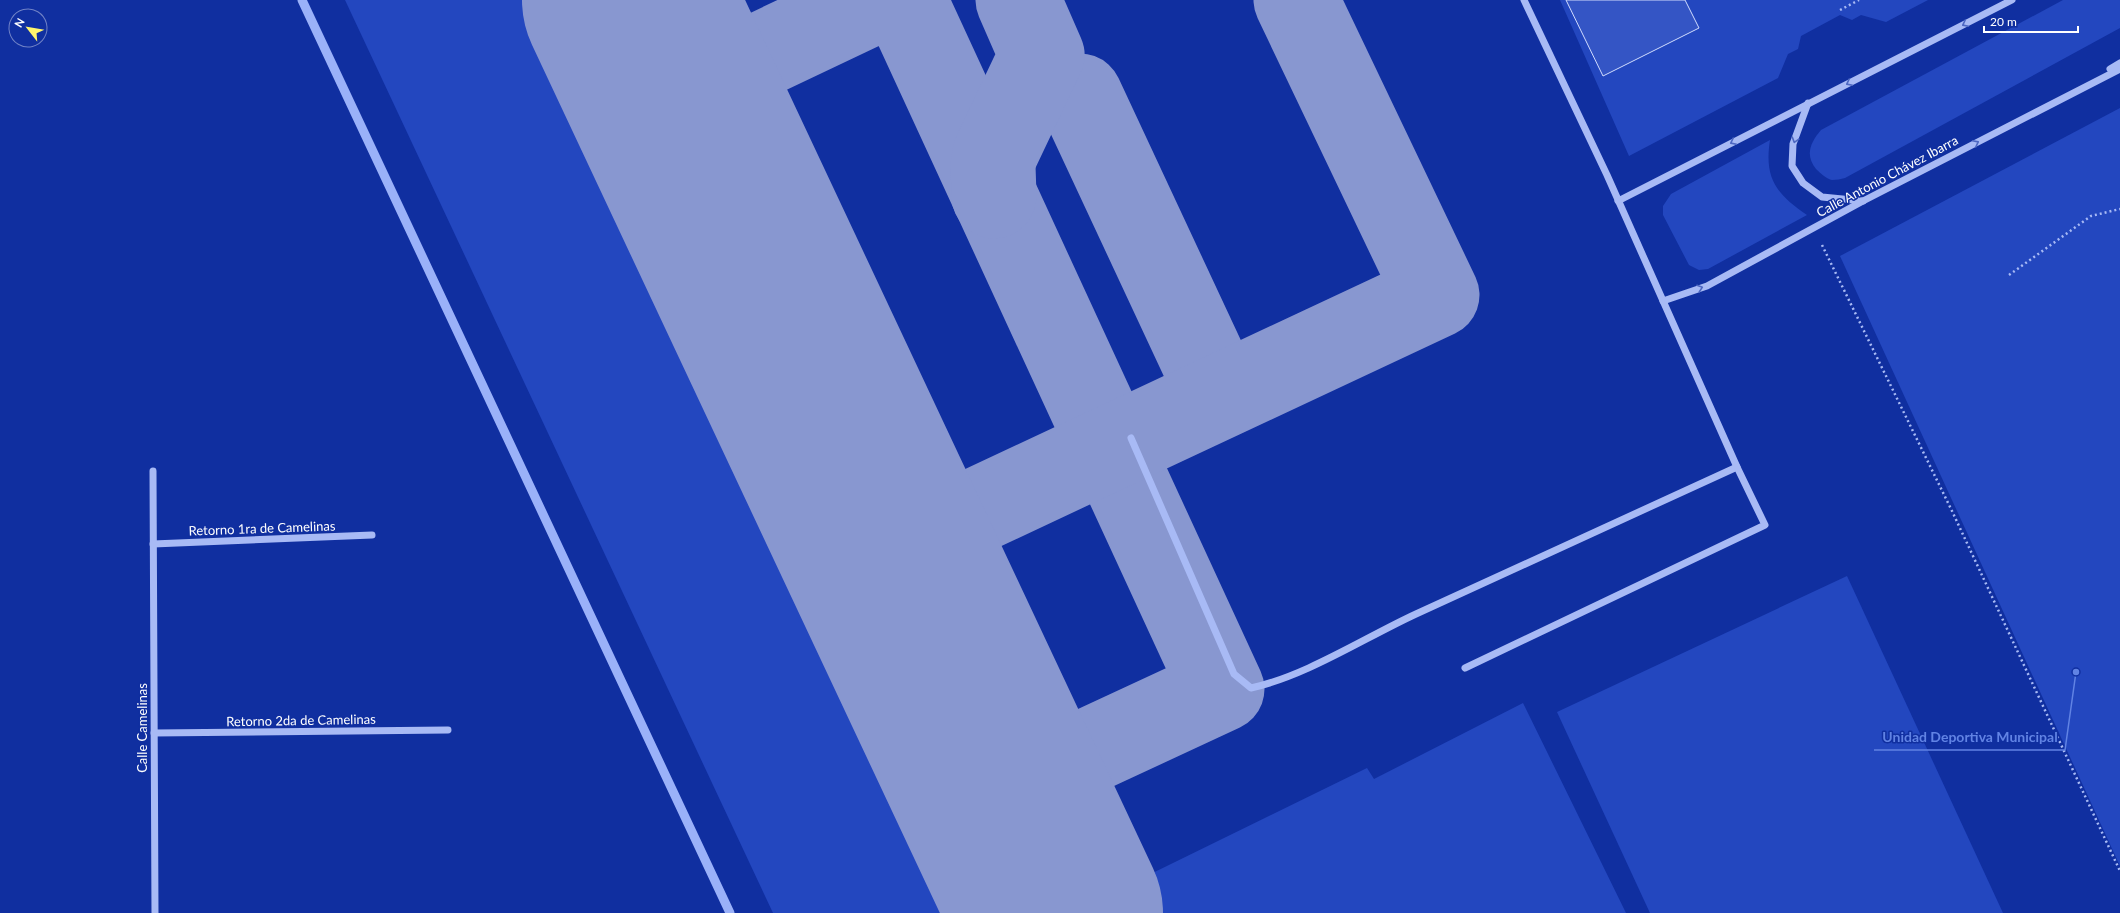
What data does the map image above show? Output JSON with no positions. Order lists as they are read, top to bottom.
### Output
{
  "streets": {
    "street": [
      "Calle Antonio Chávez Ibarra",
      "Retorno 1ra de Camelinas",
      "Retorno 2da de Camelinas",
      "Calle Camelinas"
    ]
  },
  "crossings": [
    ["Retorno 1ra de Camelinas", "Calle Camelinas"],
    ["Retorno 2da de Camelinas", "Calle Camelinas"]
  ],
  "one_way": ["Calle Antonio Chávez Ibarra"],
  "places": ["Unidad Deportiva Municipal"],
  "scale_bar": "20 m",
  "north": "top left"
}
